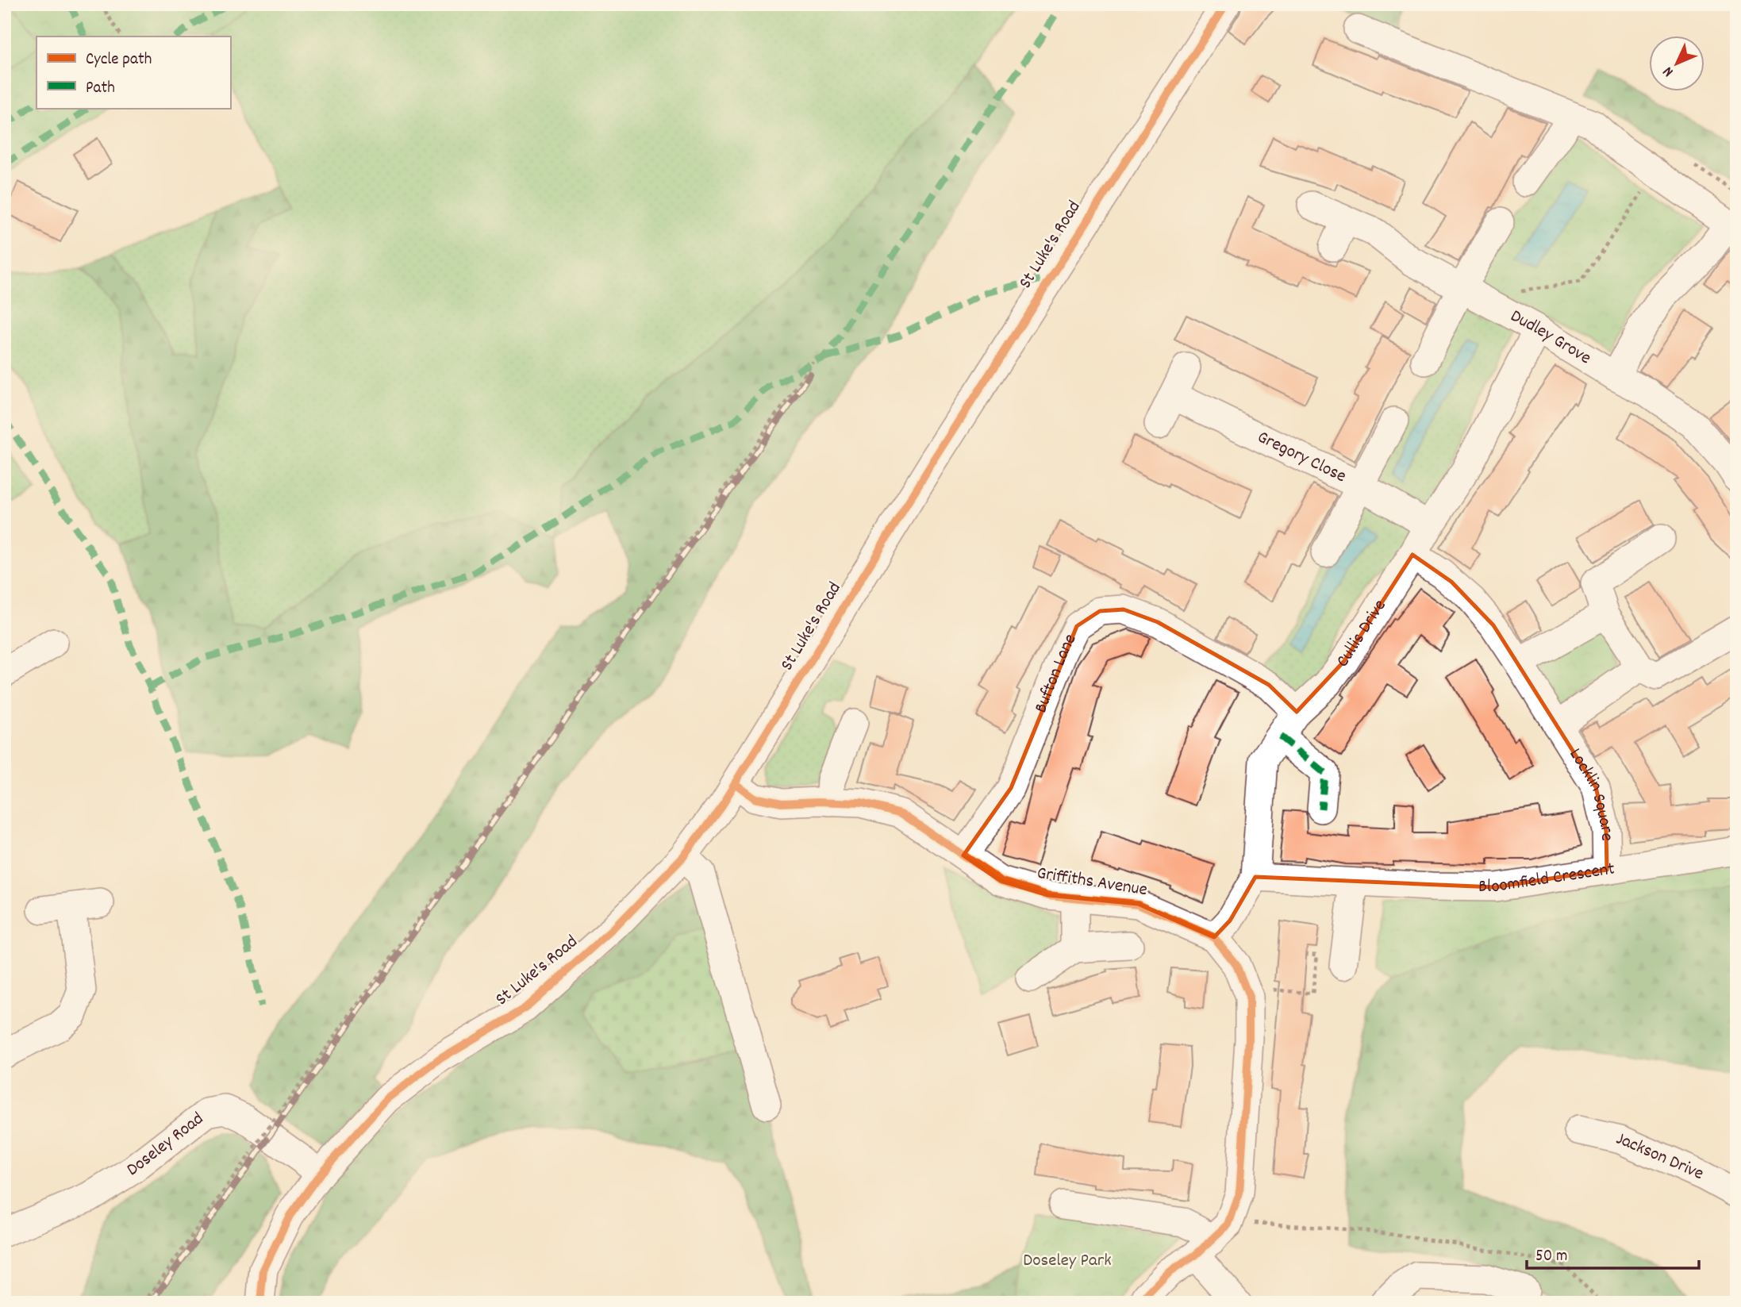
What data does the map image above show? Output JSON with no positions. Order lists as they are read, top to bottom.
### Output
{
  "streets": {
    "street": [
      "St Luke's Road",
      "Dudley Grove",
      "Gregory Close",
      "Cullis Drive",
      "Bufton Lane",
      "Locklin Square",
      "Bloomfield Crescent",
      "Griffiths Avenue",
      "Doseley Road",
      "Jackson Drive"
    ]
  },
  "crossings": [
    ["St Luke's Road", "Griffiths Avenue"],
    ["St Luke's Road", "Doseley Road"],
    ["Dudley Grove", "Cullis Drive"],
    ["Gregory Close", "Cullis Drive"],
    ["Cullis Drive", "Bufton Lane"],
    ["Cullis Drive", "Locklin Square"],
    ["Cullis Drive", "Bloomfield Crescent"],
    ["Cullis Drive", "Griffiths Avenue"],
    ["Bufton Lane", "Griffiths Avenue"],
    ["Locklin Square", "Bloomfield Crescent"]
  ],
  "parks": ["Doseley Park"],
  "legend": ["Cycle path", "Path"],
  "scale_bar": "50 m",
  "north": "bottom left"
}
